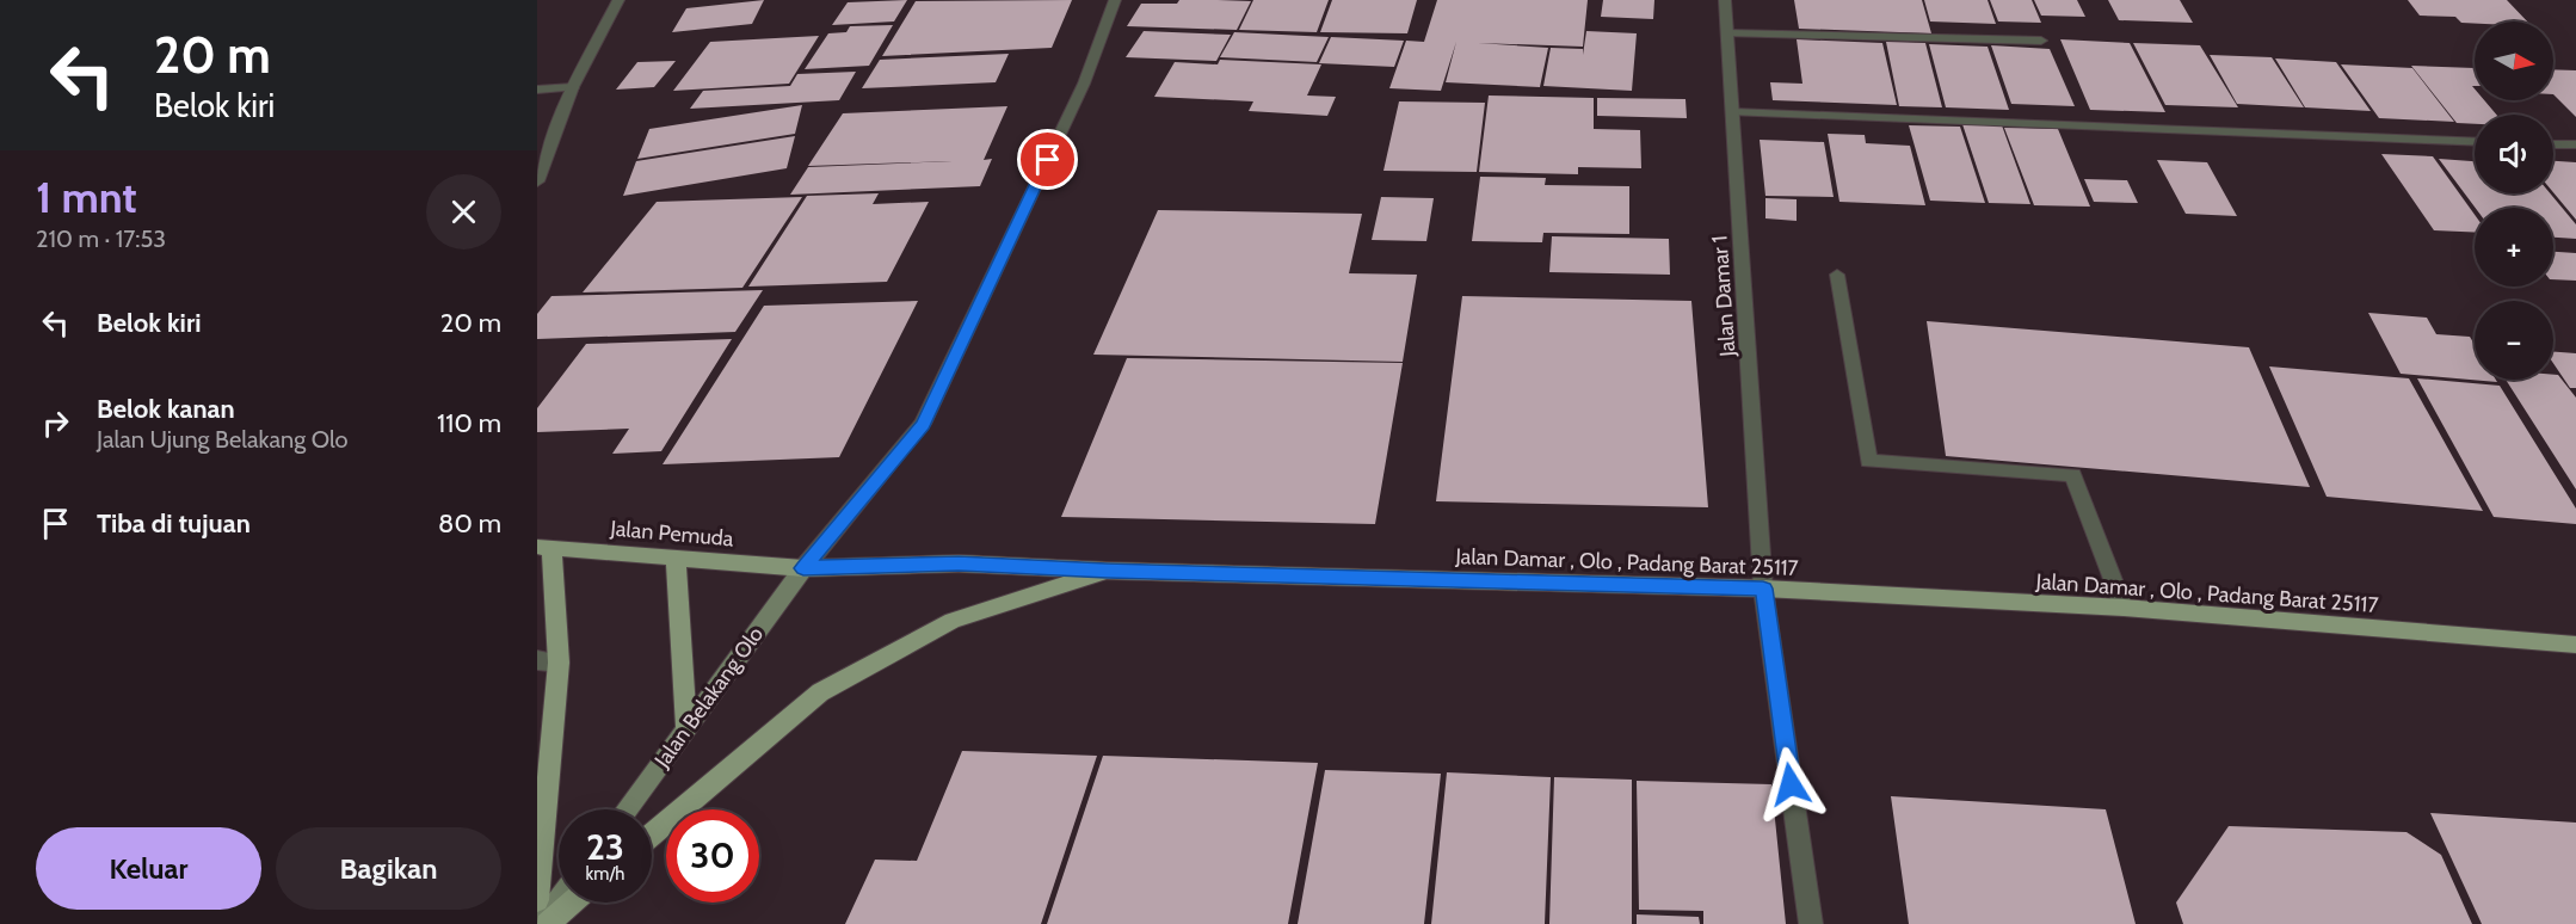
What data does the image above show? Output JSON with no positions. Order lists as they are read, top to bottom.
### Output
{
  "streets": {
    "main road": ["Jalan Pemuda", "Jalan Damar , Olo , Padang Barat 25117", "Jalan Belakang Olo"],
    "street": ["Jalan Damar 1"]
  },
  "crossings": [
    ["Jalan Damar 1", "Jalan Damar , Olo , Padang Barat 25117"],
    ["Jalan Pemuda", "Jalan Damar , Olo , Padang Barat 25117"],
    ["Jalan Pemuda", "Jalan Belakang Olo"],
    ["Jalan Damar , Olo , Padang Barat 25117", "Jalan Belakang Olo"]
  ],
  "north": "right",
  "page": {
    "turn": ["20 m", "Belok kiri"],
    "map_buttons": ["+", "−"],
    "heading": ["1 mnt", "210 m · 17:53"],
    "list": [
      {
        "name": "Belok kiri",
        "value": "20 m"
      },
      {
        "name": "Belok kanan",
        "note": "Jalan Ujung Belakang Olo",
        "value": "110 m"
      },
      {
        "name": "Tiba di tujuan",
        "value": "80 m"
      }
    ],
    "speed": "23 km/h",
    "limit": "30",
    "buttons": ["Keluar", "Bagikan"]
  }
}
